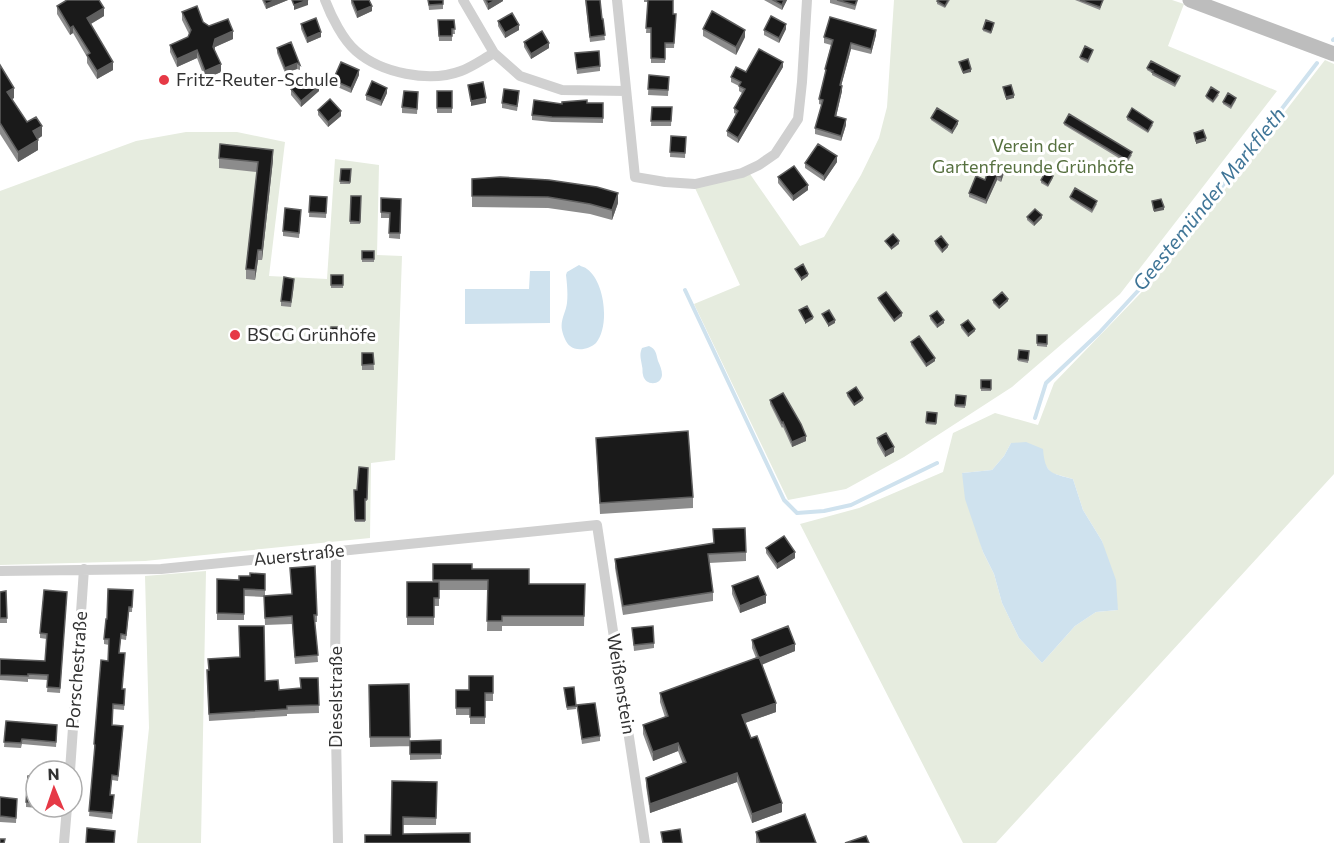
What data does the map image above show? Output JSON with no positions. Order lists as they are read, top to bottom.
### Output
{
  "streets": {
    "street": [
      "Auerstraße",
      "Porschestraße",
      "Weißenstein",
      "Dieselstraße"
    ]
  },
  "crossings": [
    ["Auerstraße", "Porschestraße"],
    ["Auerstraße", "Weißenstein"],
    ["Auerstraße", "Dieselstraße"]
  ],
  "water": ["Geestemünder Markfleth"],
  "parks": ["Verein der Gartenfreunde Grünhöfe"],
  "places": ["Fritz-Reuter-Schule", "BSCG Grünhöfe"],
  "north": "top"
}
